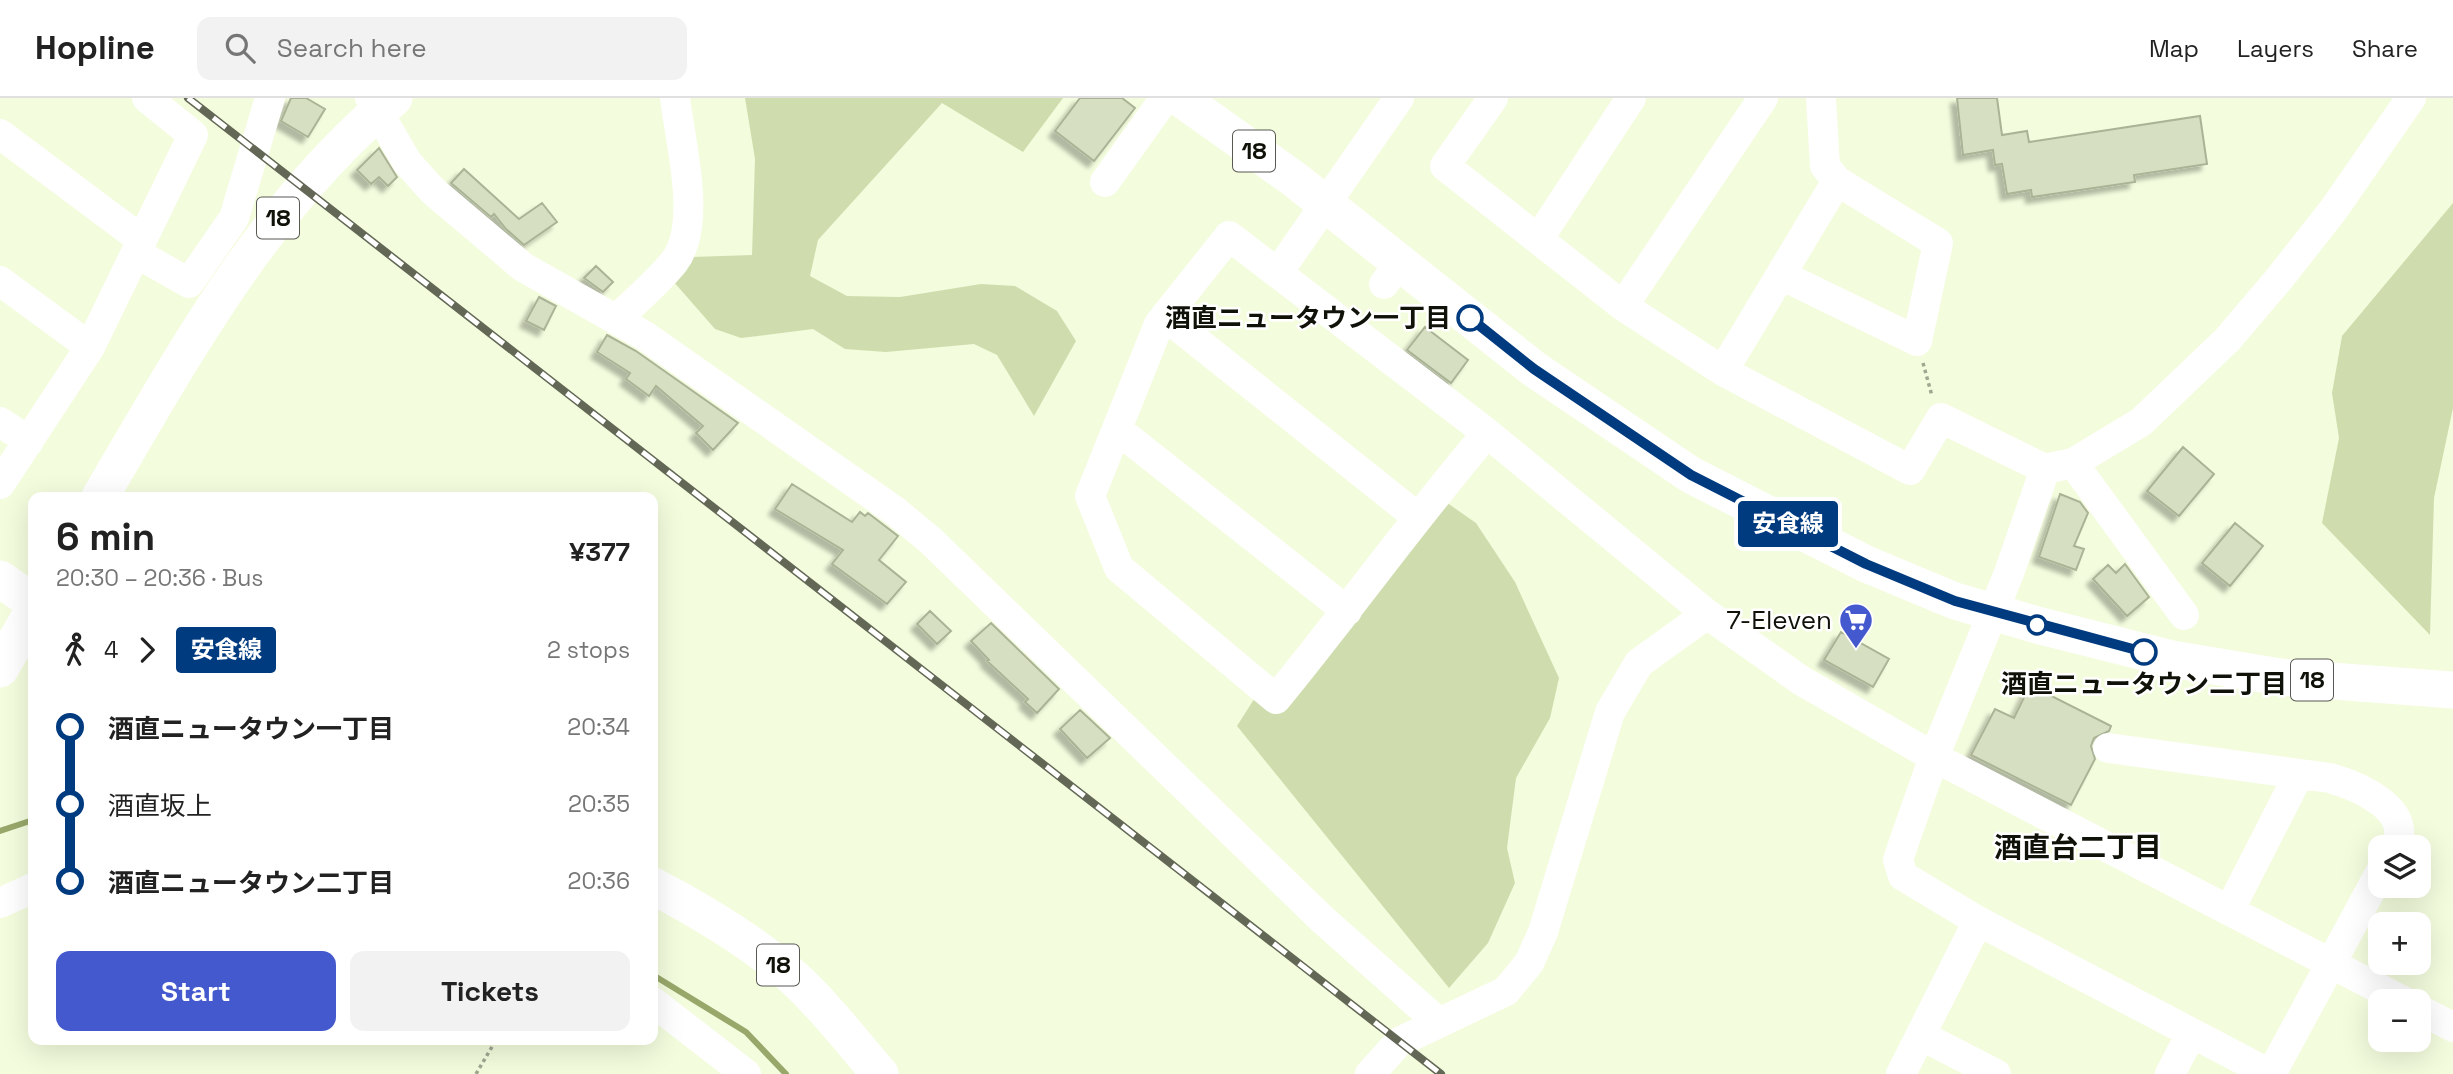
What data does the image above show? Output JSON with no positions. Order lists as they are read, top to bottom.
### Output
{
  "streets": {
    "main road": ["18"]
  },
  "districts": ["酒直台二丁目"],
  "places": {
    "other": ["酒直ニュータウン一丁目", "酒直ニュータウン二丁目"],
    "supermarket": ["7-Eleven"]
  },
  "lines": ["bus line 安食線"],
  "page": {
    "header": "Hopline",
    "search": "Search here",
    "nav": ["Map", "Layers", "Share"],
    "on_map": "安食線",
    "heading": ["6 min", "20:30 – 20:36 · Bus", "¥377"],
    "legs": ["4", "安食線", "2 stops"],
    "list": [
      {
        "name": "酒直ニュータウン一丁目",
        "value": "20:34"
      },
      {
        "name": "酒直坂上",
        "value": "20:35"
      },
      {
        "name": "酒直ニュータウン二丁目",
        "value": "20:36"
      }
    ],
    "map_buttons": ["+", "−"],
    "buttons": ["Start", "Tickets"]
  }
}
